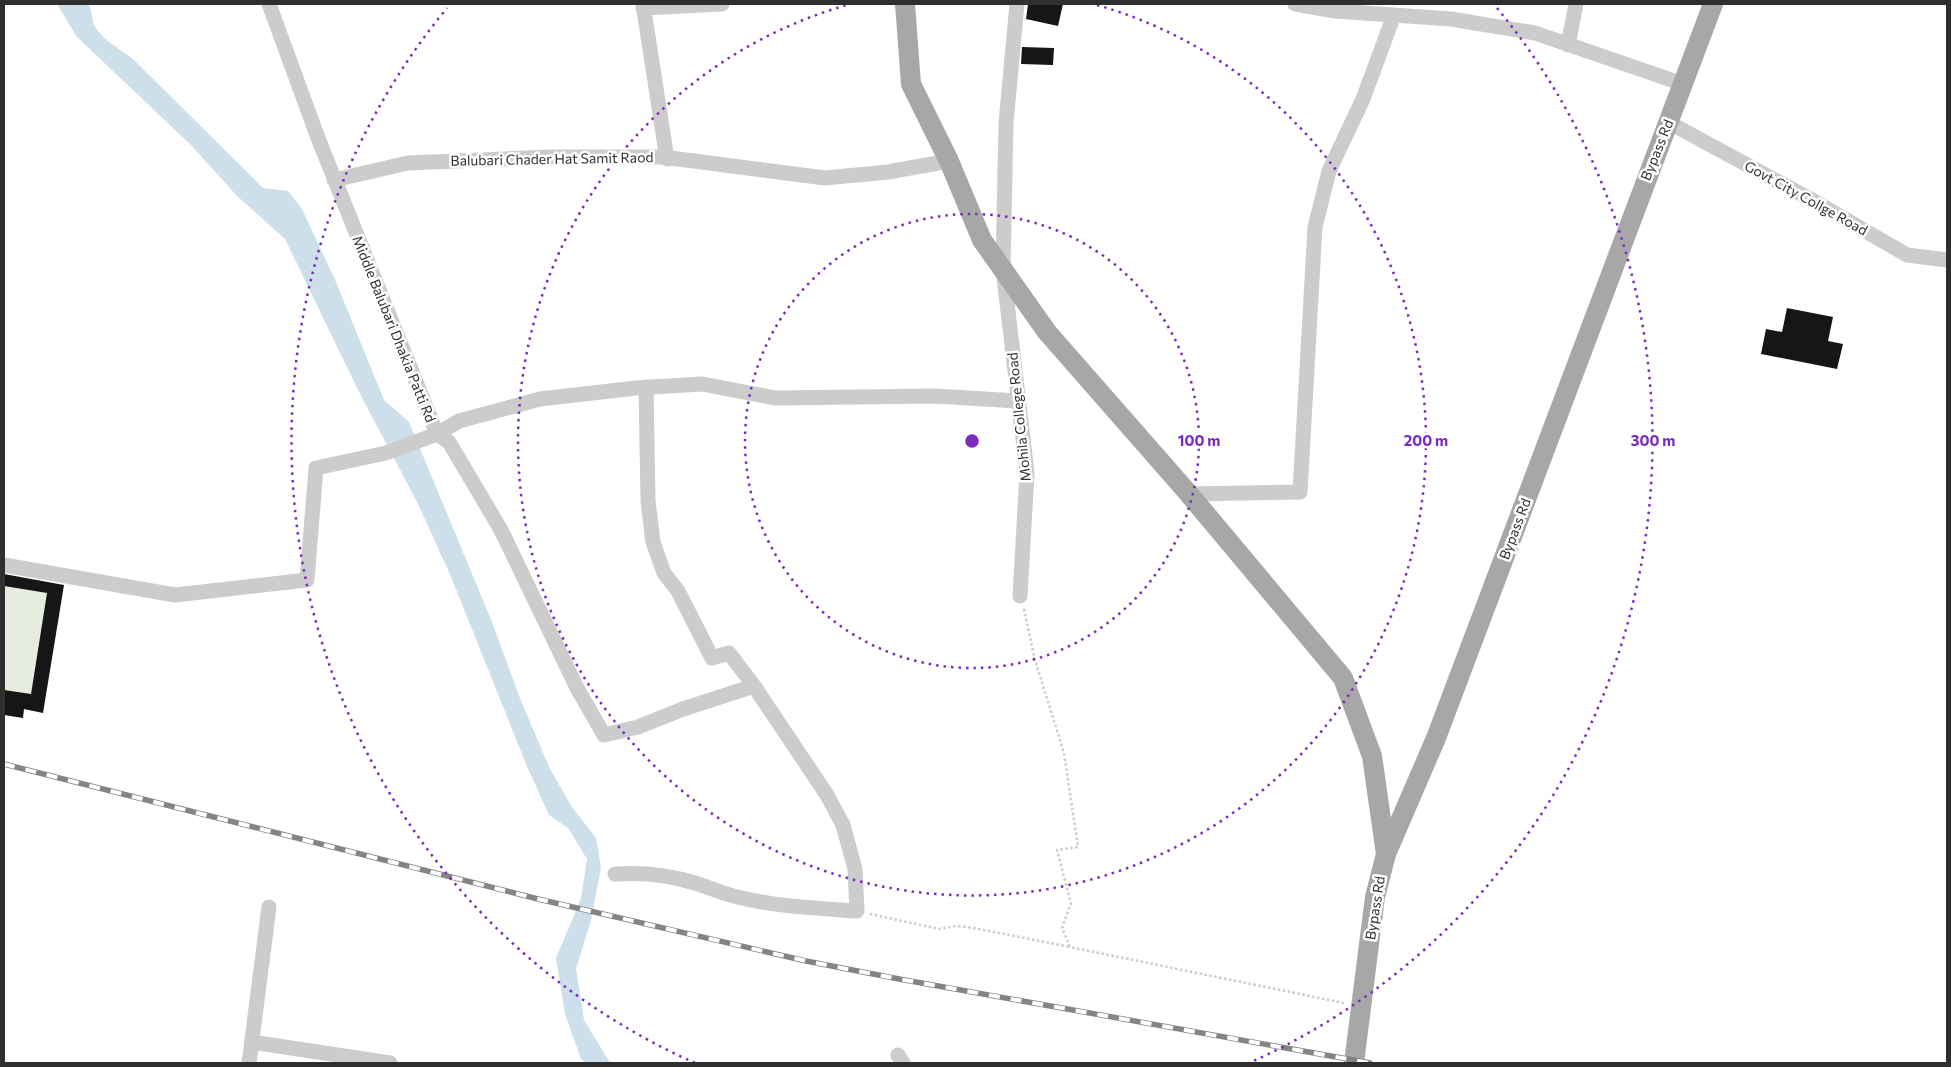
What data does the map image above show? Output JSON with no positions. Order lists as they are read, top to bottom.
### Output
{
  "streets": {
    "main road": ["Bypass Rd"],
    "street": [
      "Balubari Chader Hat Samit Raod",
      "Govt City Collge Road",
      "Middle Balubari Dhakia Patti Rd",
      "Mohila College Road"
    ]
  },
  "crossings": [
    ["Bypass Rd", "Govt City Collge Road"],
    ["Balubari Chader Hat Samit Raod", "Middle Balubari Dhakia Patti Rd"]
  ],
  "rings": ["100 m", "200 m", "300 m"]
}
